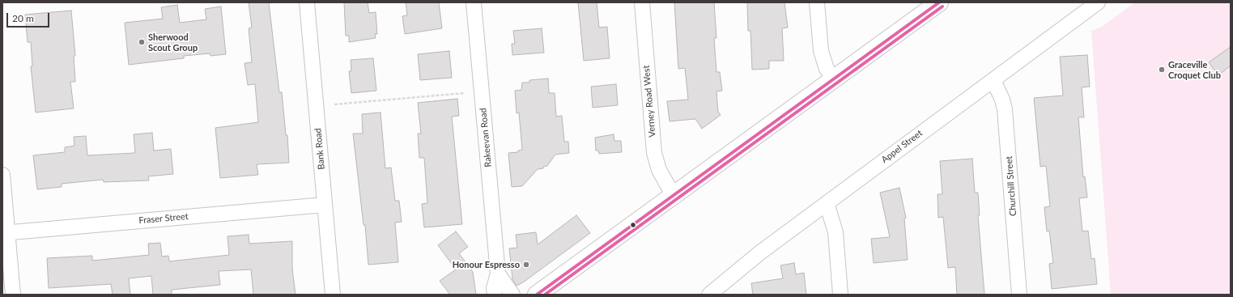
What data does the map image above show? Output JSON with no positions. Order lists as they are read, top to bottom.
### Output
{
  "streets": {
    "street": [
      "Verney Road West",
      "Rakeevan Road",
      "Appel Street",
      "Bank Road",
      "Churchill Street",
      "Fraser Street"
    ]
  },
  "crossings": [
    ["Appel Street", "Churchill Street"],
    ["Bank Road", "Fraser Street"]
  ],
  "places": ["Sherwood Scout Group", "Graceville Croquet Club", "Honour Espresso"],
  "scale_bar": "20 m"
}
